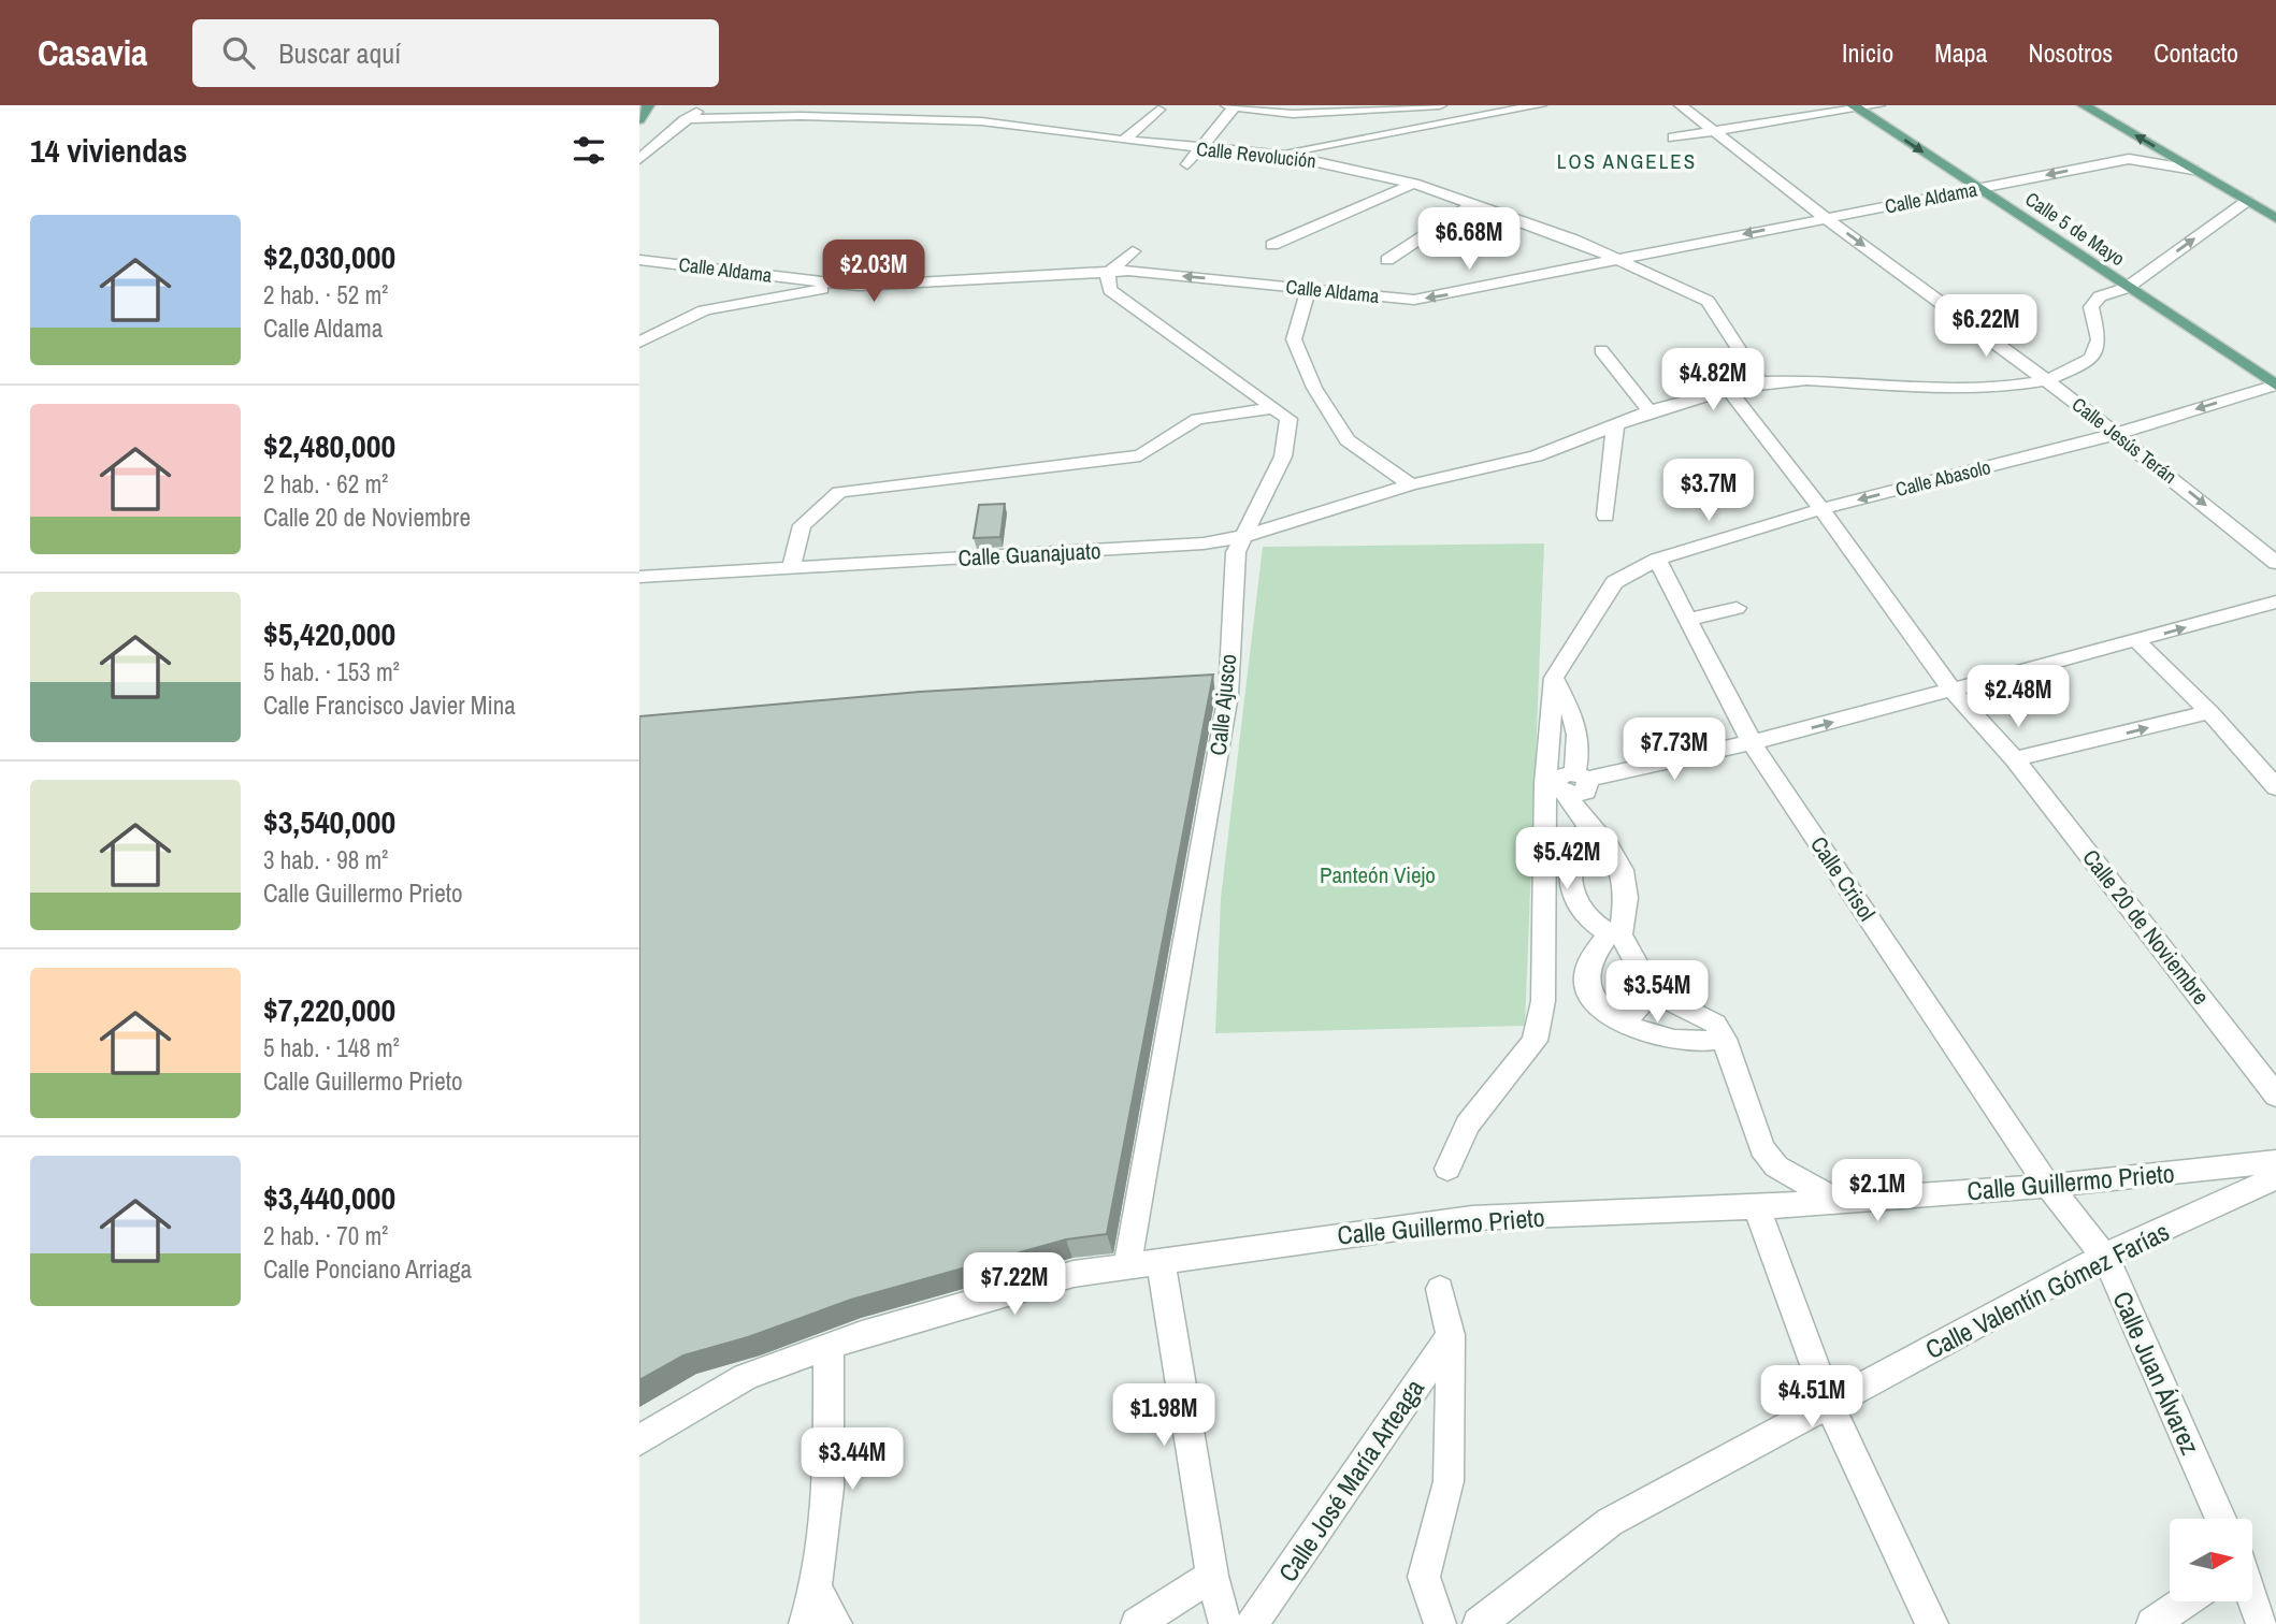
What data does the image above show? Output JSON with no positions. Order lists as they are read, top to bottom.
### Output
{
  "streets": {
    "main road": ["Calle 5 de Mayo"],
    "street": [
      "Calle Revolución",
      "Calle Aldama",
      "Calle Jesús Terán",
      "Calle Abasolo",
      "Calle Guanajuato",
      "Calle Ajusco",
      "Calle Crisol",
      "Calle 20 de Noviembre",
      "Calle Guillermo Prieto",
      "Calle Valentín Gómez Farías",
      "Calle Juan Álvarez",
      "Calle José María Arteaga"
    ]
  },
  "crossings": [
    ["Calle Revolución", "Calle Aldama"],
    ["Calle Revolución", "Calle Guanajuato"],
    ["Calle Aldama", "Calle 5 de Mayo"],
    ["Calle Aldama", "Calle Jesús Terán"],
    ["Calle 5 de Mayo", "Calle Abasolo"],
    ["Calle 5 de Mayo", "Calle Guanajuato"],
    ["Calle Jesús Terán", "Calle Abasolo"],
    ["Calle Jesús Terán", "Calle Guanajuato"],
    ["Calle Abasolo", "Calle Crisol"],
    ["Calle Abasolo", "Calle 20 de Noviembre"],
    ["Calle Guanajuato", "Calle Ajusco"],
    ["Calle Guanajuato", "Calle 20 de Noviembre"],
    ["Calle Ajusco", "Calle Guillermo Prieto"],
    ["Calle Crisol", "Calle Guillermo Prieto"],
    ["Calle Crisol", "Calle Juan Álvarez"],
    ["Calle Guillermo Prieto", "Calle Juan Álvarez"],
    ["Calle Valentín Gómez Farías", "Calle Juan Álvarez"]
  ],
  "one_way": ["Calle Jesús Terán", "Calle Abasolo"],
  "districts": ["LOS ANGELES"],
  "parks": ["Panteón Viejo"],
  "north": "right",
  "page": {
    "header": "Casavia",
    "search": "Buscar aquí",
    "nav": [
      "Inicio",
      "Mapa",
      "Nosotros",
      "Contacto"
    ],
    "heading": "14 viviendas",
    "list": [
      {
        "name": "$2,030,000",
        "note": "2 hab. · 52 m² · Calle Aldama"
      },
      {
        "name": "$2,480,000",
        "note": "2 hab. · 62 m² · Calle 20 de Noviembre"
      },
      {
        "name": "$5,420,000",
        "note": "5 hab. · 153 m² · Calle Francisco Javier Mina"
      },
      {
        "name": "$3,540,000",
        "note": "3 hab. · 98 m² · Calle Guillermo Prieto"
      },
      {
        "name": "$7,220,000",
        "note": "5 hab. · 148 m² · Calle Guillermo Prieto"
      },
      {
        "name": "$3,440,000",
        "note": "2 hab. · 70 m² · Calle Ponciano Arriaga"
      }
    ],
    "price": [
      "$6.68M",
      "$2.03M",
      "$6.22M",
      "$4.82M",
      "$3.7M",
      "$2.48M",
      "$7.73M",
      "$5.42M",
      "$3.54M",
      "$2.1M",
      "$7.22M",
      "$4.51M",
      "$1.98M",
      "$3.44M"
    ]
  }
}
